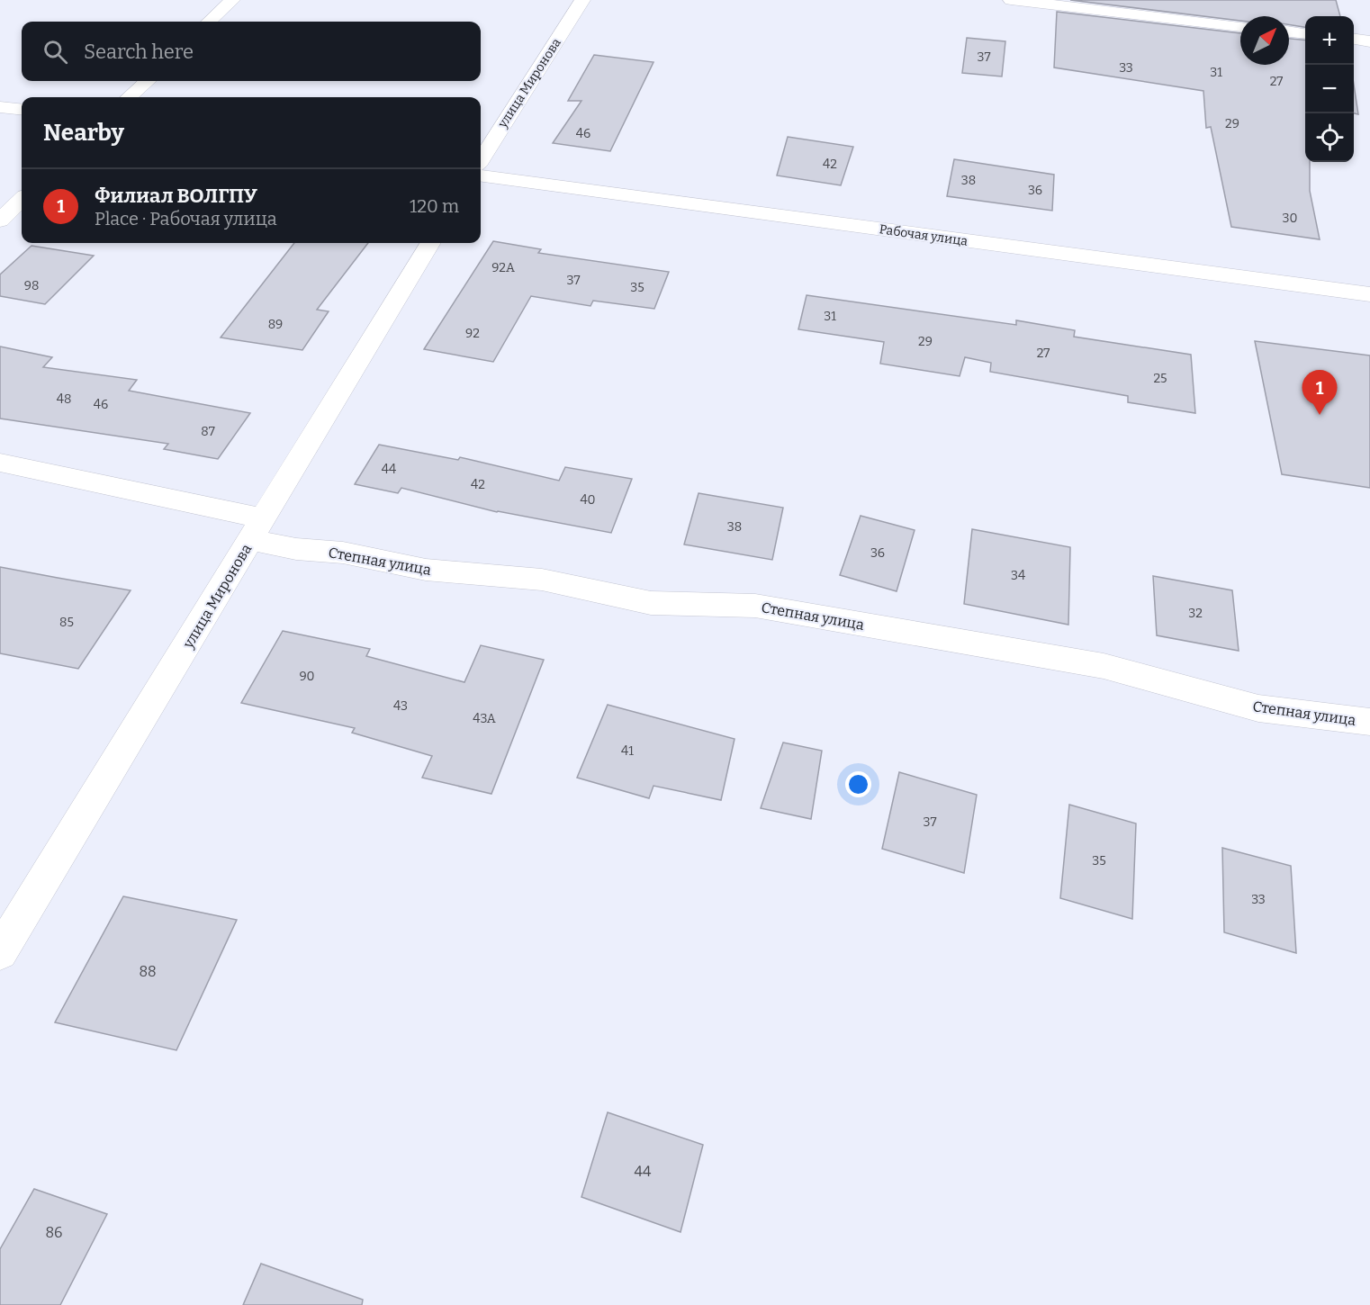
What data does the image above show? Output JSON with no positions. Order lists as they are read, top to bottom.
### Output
{
  "streets": {
    "street": ["улица Миронова", "Рабочая улица", "Степная улица"]
  },
  "crossings": [
    ["улица Миронова", "Степная улица"]
  ],
  "house_numbers": [
    "37",
    "33",
    "31",
    "27",
    "29",
    "46",
    "42",
    "38",
    "36",
    "30",
    "92А",
    "37",
    "98",
    "35",
    "31",
    "89",
    "92",
    "29",
    "27",
    "25",
    "48",
    "46",
    "87",
    "44",
    "42",
    "40",
    "38",
    "36",
    "34",
    "32",
    "85",
    "90",
    "43",
    "43А",
    "41",
    "37",
    "35",
    "33",
    "88",
    "44",
    "86"
  ],
  "north": "top right",
  "page": {
    "map_buttons": ["+", "−"],
    "search": "Search here",
    "heading": "Nearby",
    "list": [
      {
        "mark": "1",
        "name": "Филиал ВОЛГПУ",
        "note": "Place · Рабочая улица",
        "value": "120 m"
      }
    ],
    "pins": "1"
  }
}
